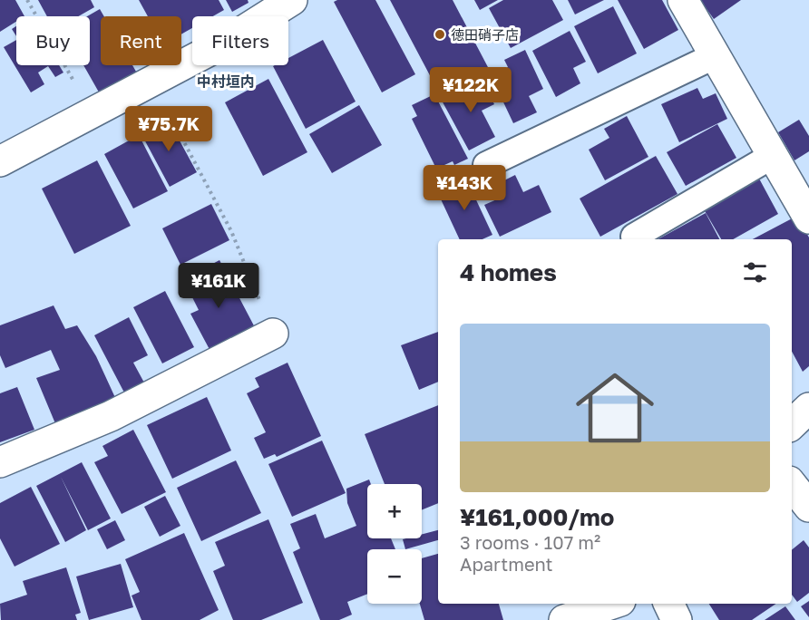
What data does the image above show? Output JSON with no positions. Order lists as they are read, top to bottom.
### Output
{
  "districts": ["中村垣内"],
  "places": ["徳田硝子店"],
  "page": {
    "chip": ["Buy", "Rent", "Filters"],
    "price": [
      "¥122K",
      "¥75.7K",
      "¥143K",
      "¥161K"
    ],
    "heading": "4 homes",
    "list": [
      {
        "name": "¥161,000/mo",
        "note": "3 rooms · 107 m² · Apartment"
      }
    ],
    "map_buttons": ["+", "−"]
  }
}
